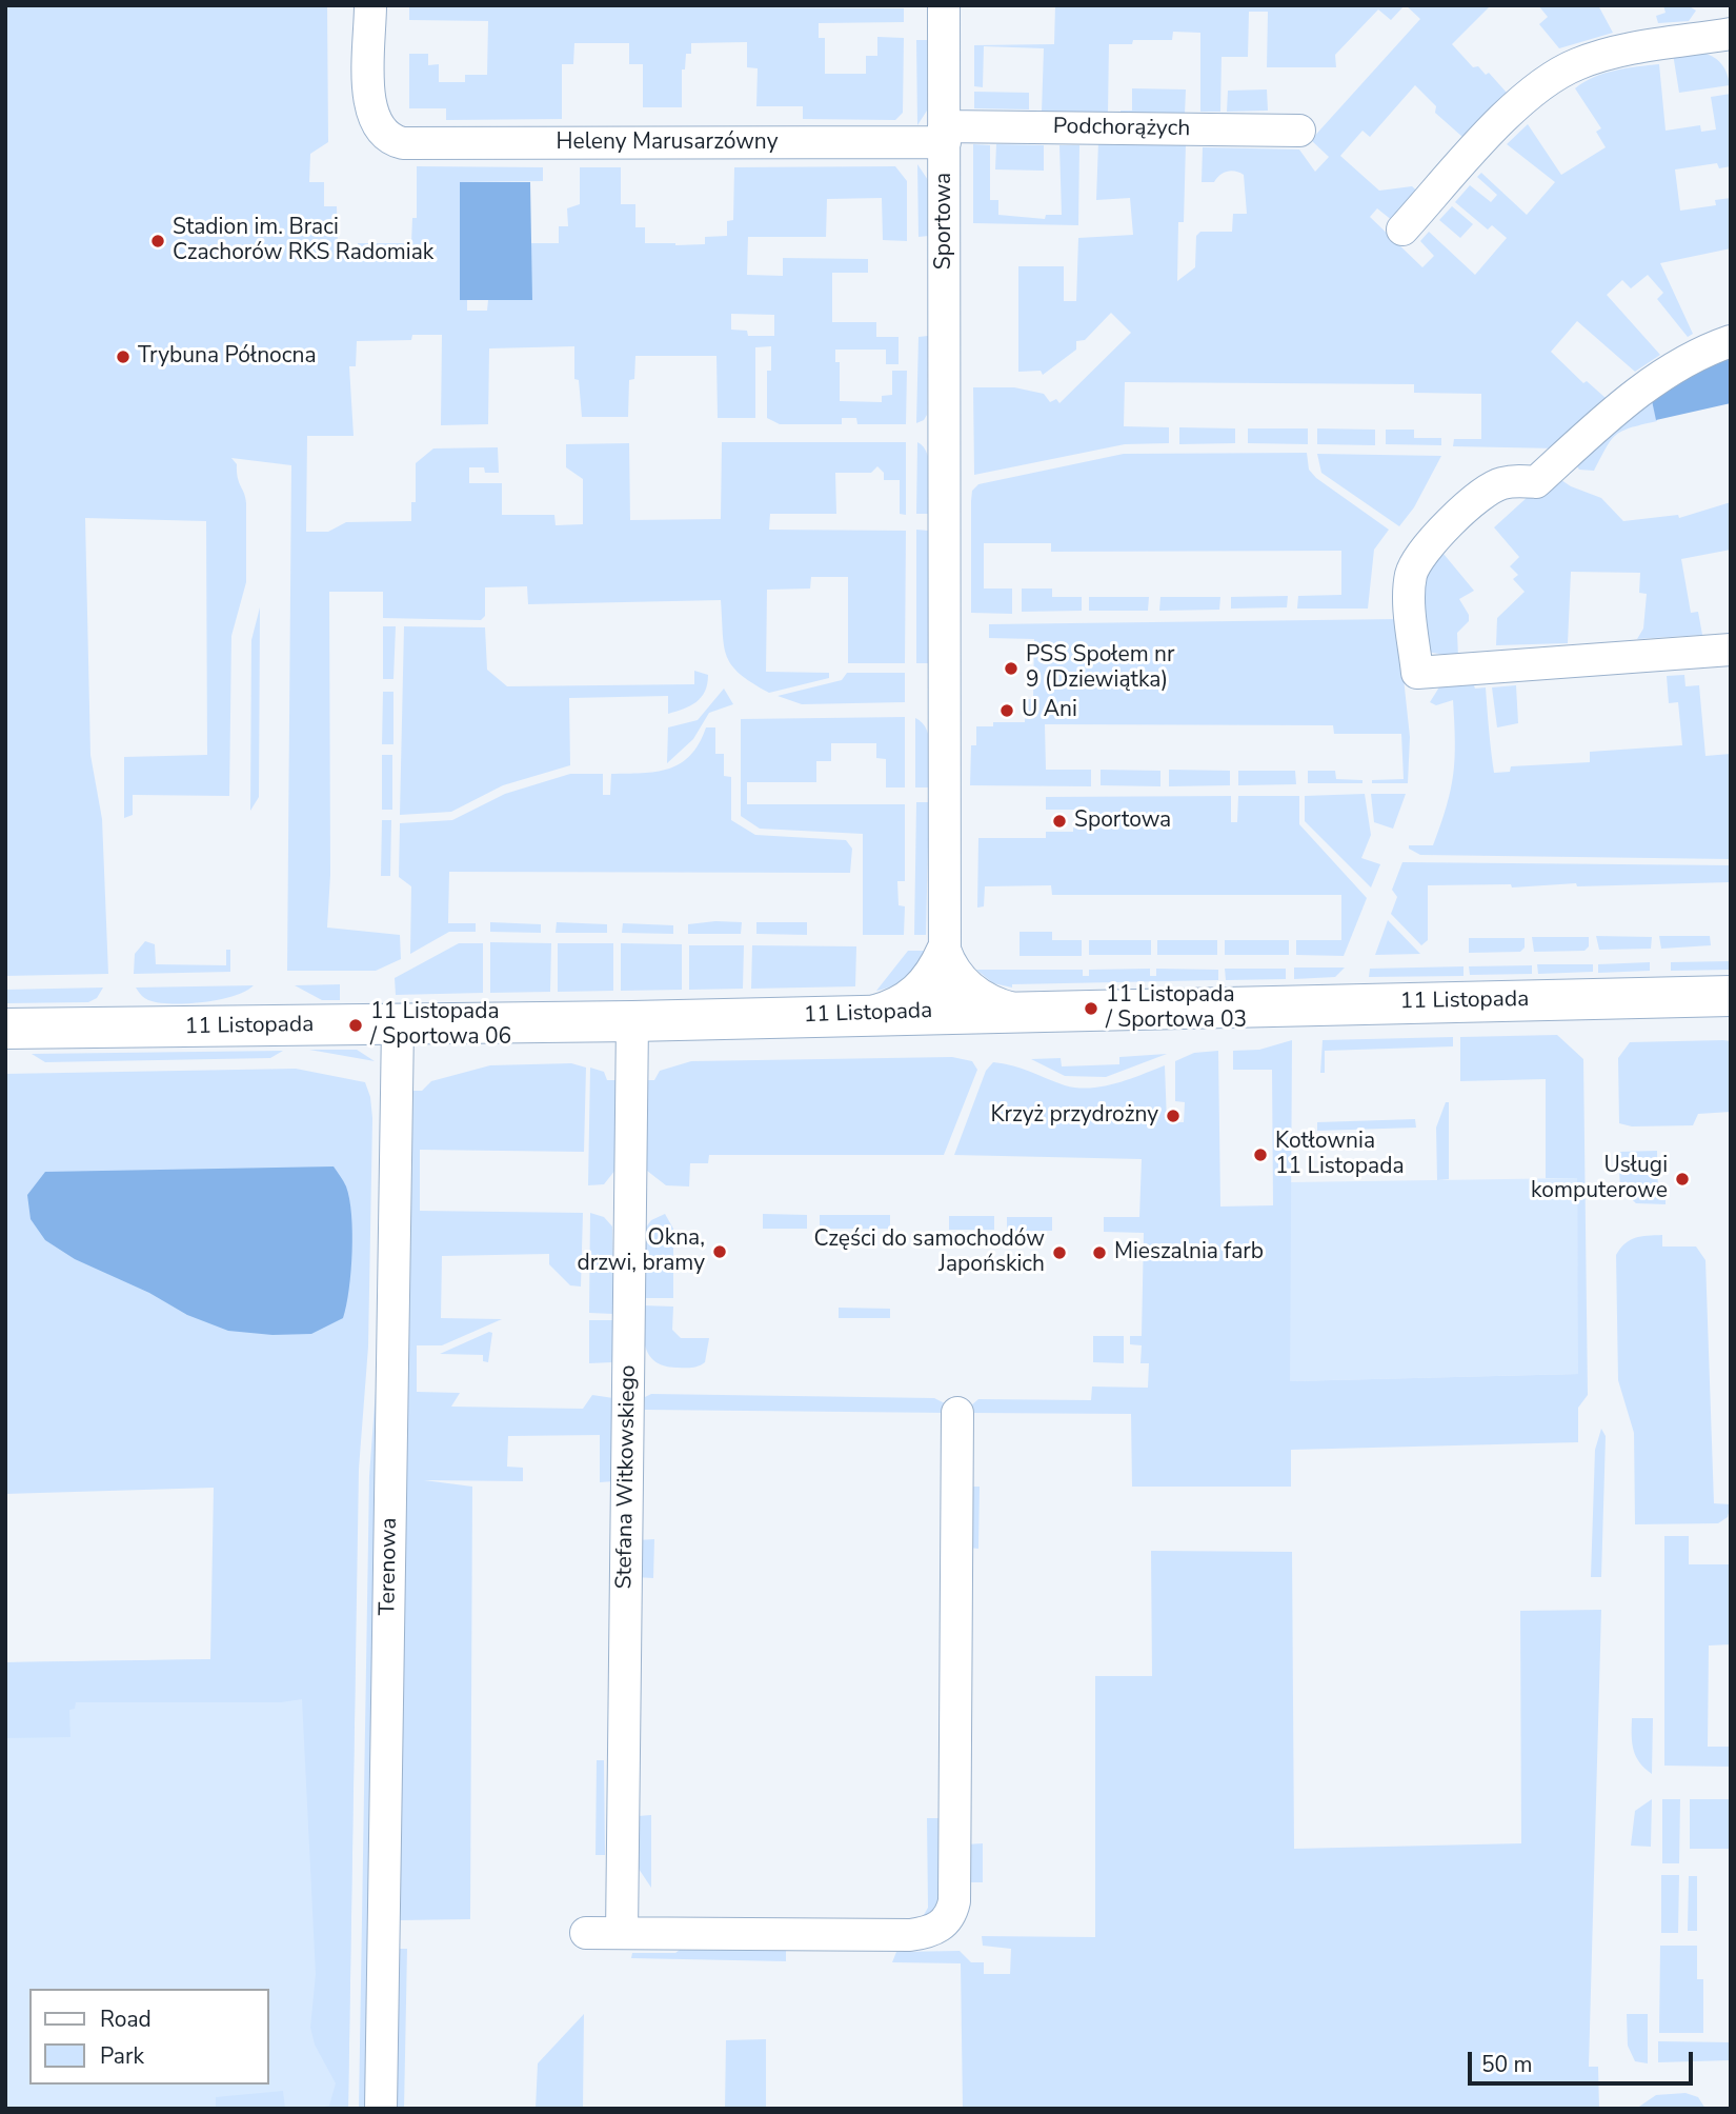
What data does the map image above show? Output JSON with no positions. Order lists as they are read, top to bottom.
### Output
{
  "streets": {
    "main road": ["11 Listopada"],
    "street": [
      "Podchorążych",
      "Heleny Marusarzówny",
      "Sportowa",
      "Stefana Witkowskiego",
      "Terenowa"
    ]
  },
  "crossings": [
    ["Podchorążych", "Heleny Marusarzówny"],
    ["Podchorążych", "Sportowa"],
    ["Heleny Marusarzówny", "Sportowa"],
    ["Sportowa", "11 Listopada"],
    ["11 Listopada", "Stefana Witkowskiego"],
    ["11 Listopada", "Terenowa"]
  ],
  "places": [
    "Stadion im. Braci Czachorów RKS Radomiak",
    "Trybuna Północna",
    "PSS Społem nr 9 (Dziewiątka)",
    "U Ani",
    "Sportowa",
    "11 Listopada / Sportowa 03",
    "11 Listopada / Sportowa 06",
    "Krzyż przydrożny",
    "Kotłownia 11 Listopada",
    "Usługi komputerowe",
    "Okna, drzwi, bramy",
    "Części do samochodów Japońskich",
    "Mieszalnia farb"
  ],
  "legend": ["Road", "Park"],
  "scale_bar": "50 m"
}
